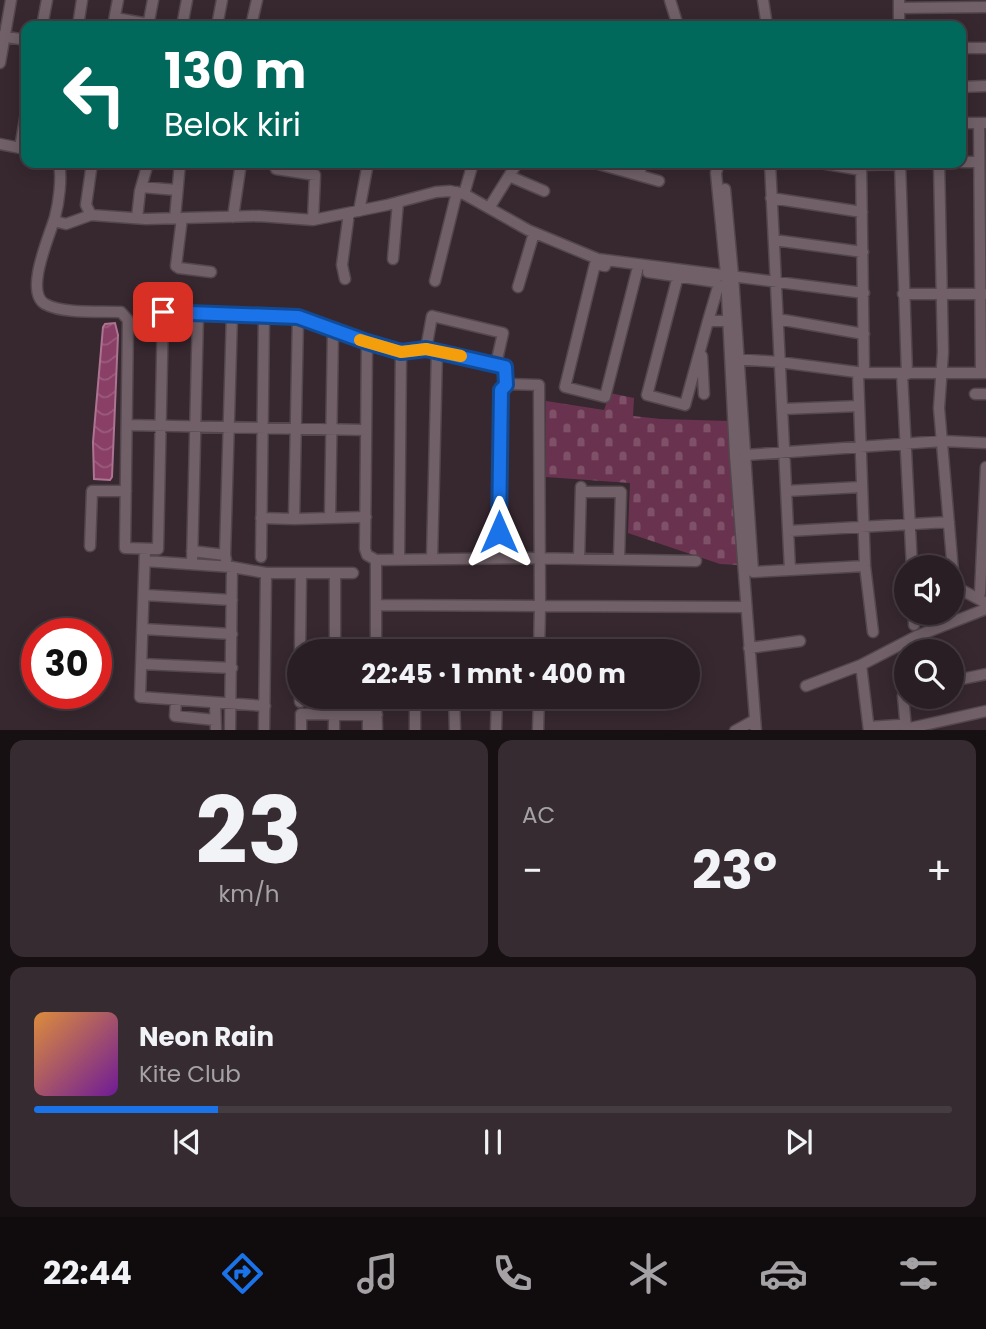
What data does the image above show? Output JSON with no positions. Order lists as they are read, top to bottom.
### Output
{
  "page": {
    "turn": ["130 m", "Belok kiri"],
    "limit": "30",
    "trip": "22:45 · 1 mnt · 400 m",
    "tile": [
      ["23", "km/h"],
      "AC"
    ],
    "heat": ["−", "23°", "+"],
    "song": ["Neon Rain", "Kite Club"],
    "tabs": "22:44"
  }
}
